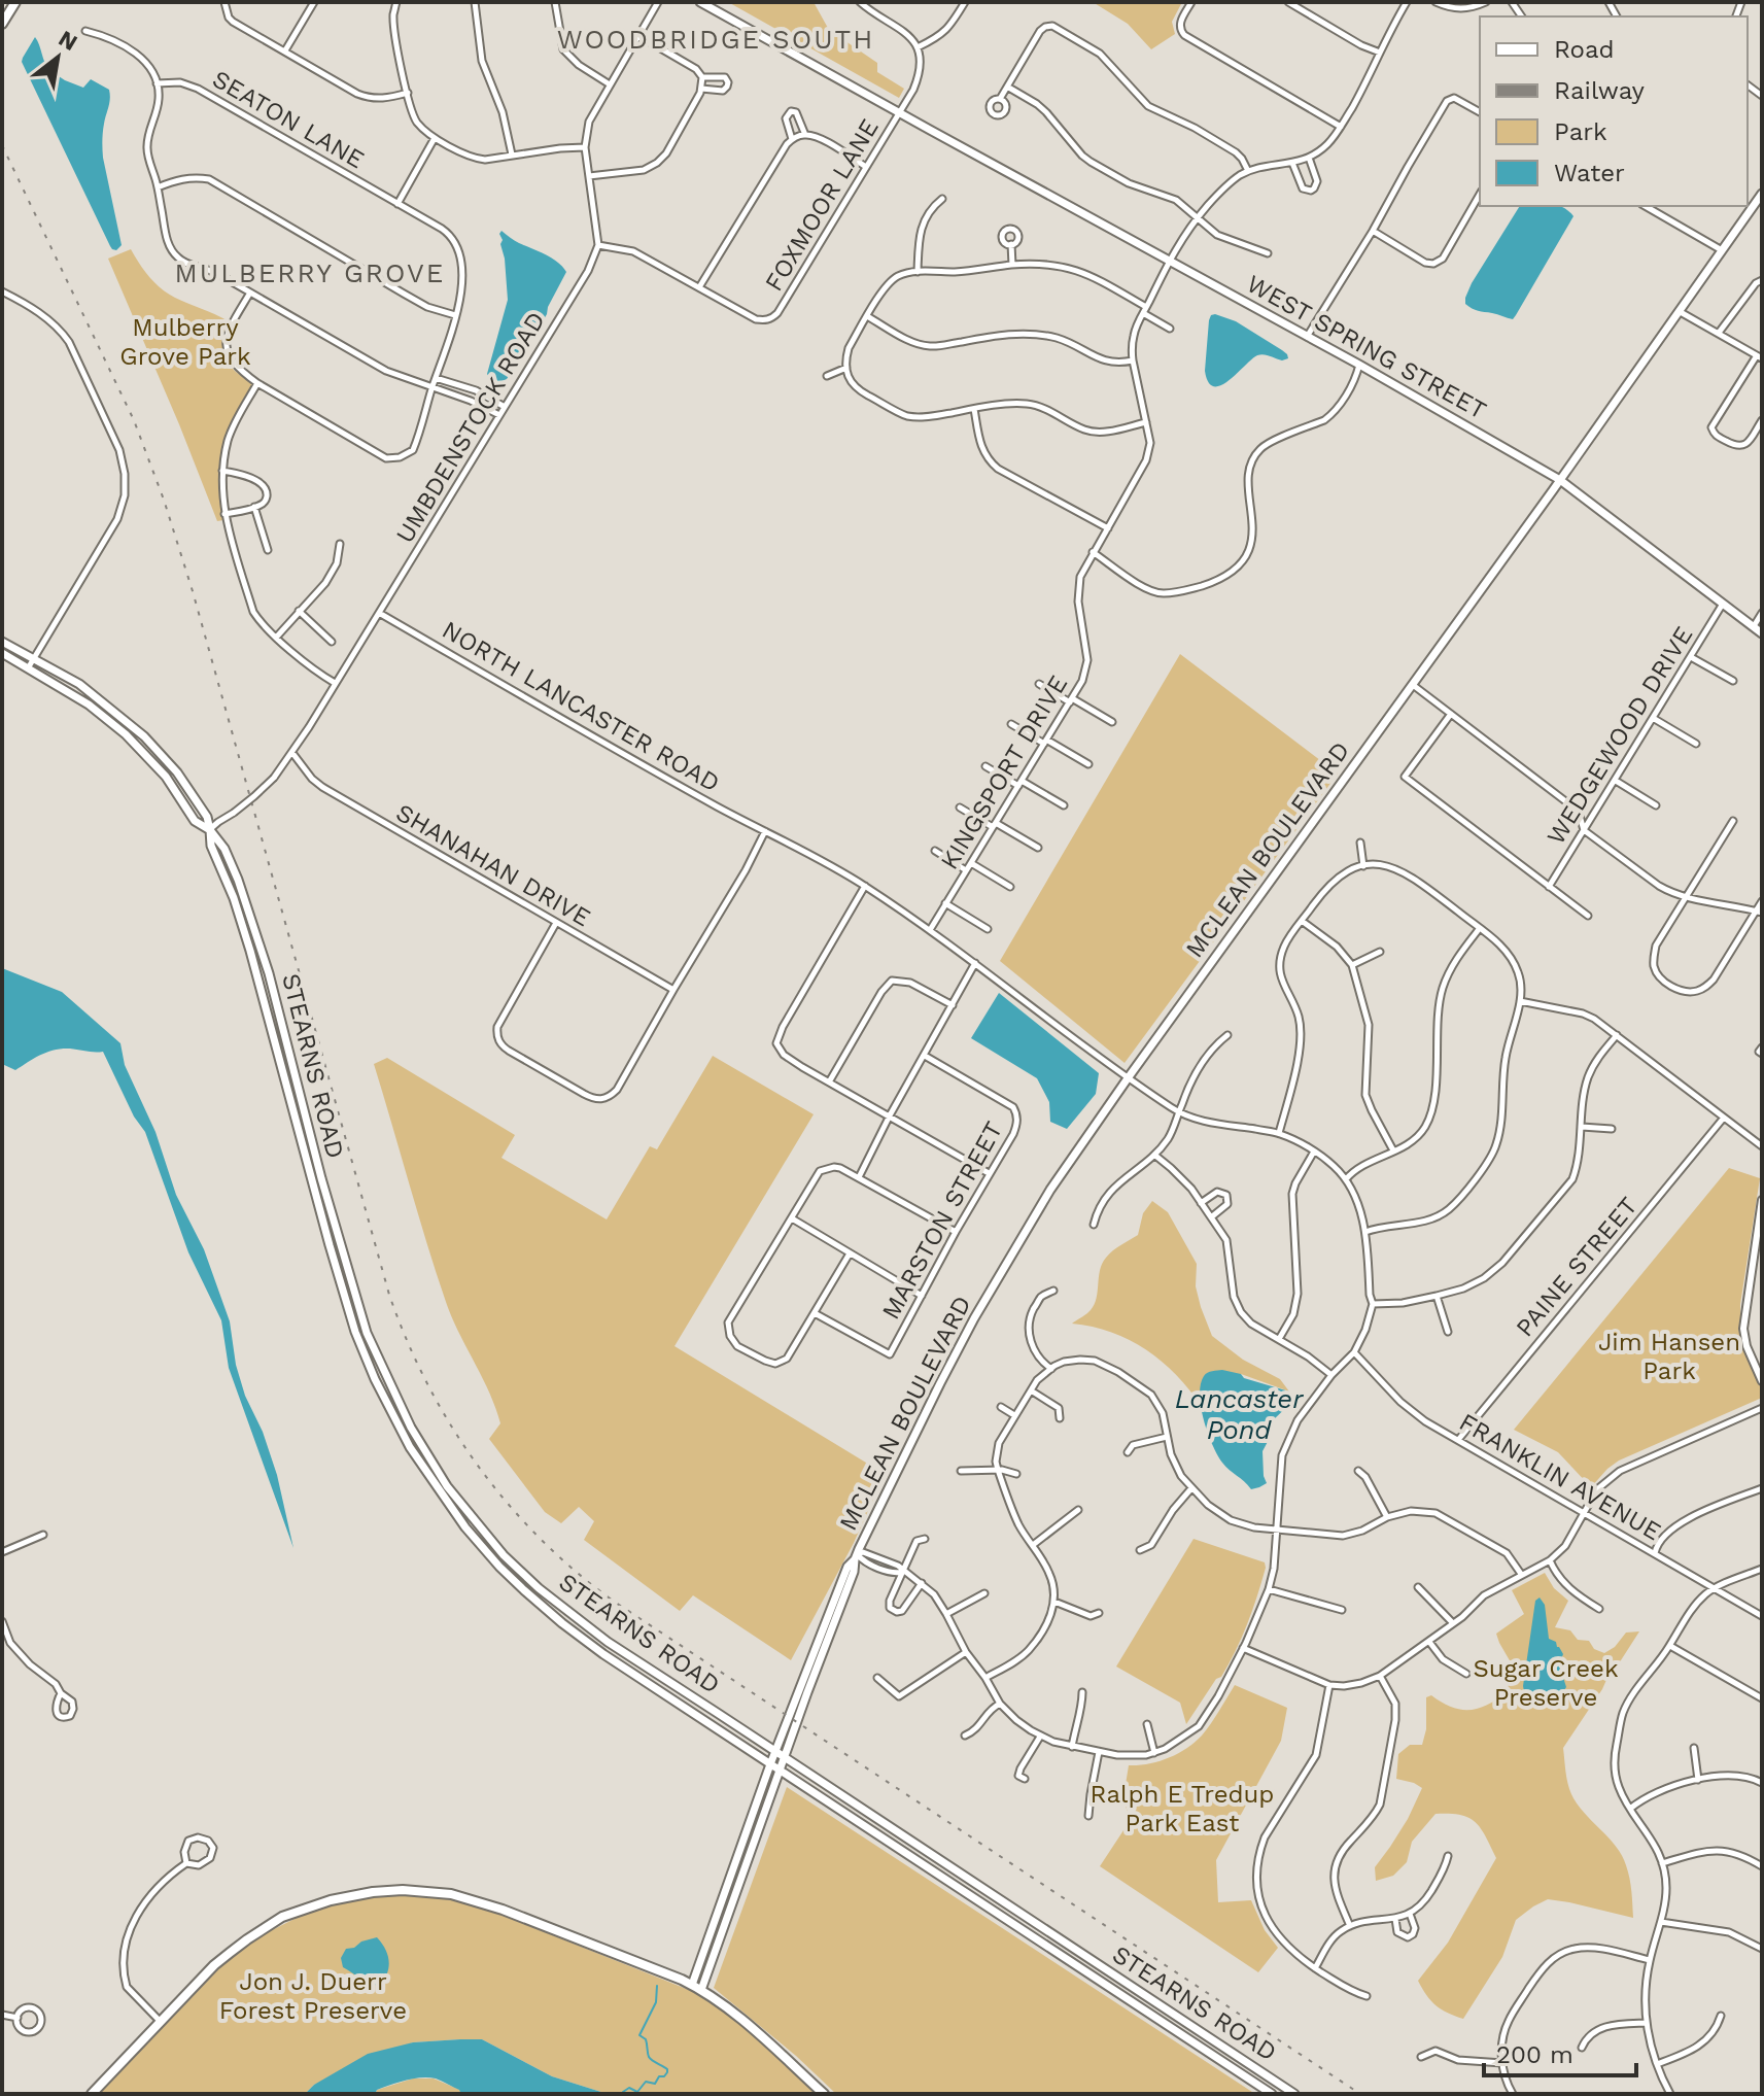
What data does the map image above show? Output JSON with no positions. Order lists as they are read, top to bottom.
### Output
{
  "streets": {
    "main road": ["WEST SPRING STREET", "MCLEAN BOULEVARD", "STEARNS ROAD"],
    "street": [
      "SEATON LANE",
      "FOXMOOR LANE",
      "UMBDENSTOCK ROAD",
      "NORTH LANCASTER ROAD",
      "WEDGEWOOD DRIVE",
      "KINGSPORT DRIVE",
      "SHANAHAN DRIVE",
      "MARSTON STREET",
      "PAINE STREET",
      "FRANKLIN AVENUE"
    ]
  },
  "crossings": [
    ["FOXMOOR LANE", "WEST SPRING STREET"],
    ["FOXMOOR LANE", "UMBDENSTOCK ROAD"],
    ["WEST SPRING STREET", "WEDGEWOOD DRIVE"],
    ["WEST SPRING STREET", "KINGSPORT DRIVE"],
    ["WEST SPRING STREET", "MCLEAN BOULEVARD"],
    ["UMBDENSTOCK ROAD", "NORTH LANCASTER ROAD"],
    ["UMBDENSTOCK ROAD", "SHANAHAN DRIVE"],
    ["UMBDENSTOCK ROAD", "STEARNS ROAD"],
    ["NORTH LANCASTER ROAD", "KINGSPORT DRIVE"],
    ["NORTH LANCASTER ROAD", "MCLEAN BOULEVARD"],
    ["MCLEAN BOULEVARD", "STEARNS ROAD"],
    ["PAINE STREET", "FRANKLIN AVENUE"]
  ],
  "districts": ["WOODBRIDGE SOUTH", "MULBERRY GROVE"],
  "water": ["Lancaster Pond"],
  "parks": [
    "Mulberry Grove Park",
    "Jim Hansen Park",
    "Sugar Creek Preserve",
    "Ralph E Tredup Park East",
    "Jon J. Duerr Forest Preserve"
  ],
  "legend": [
    "Road",
    "Railway",
    "Park",
    "Water"
  ],
  "scale_bar": "200 m",
  "north": "top right"
}
